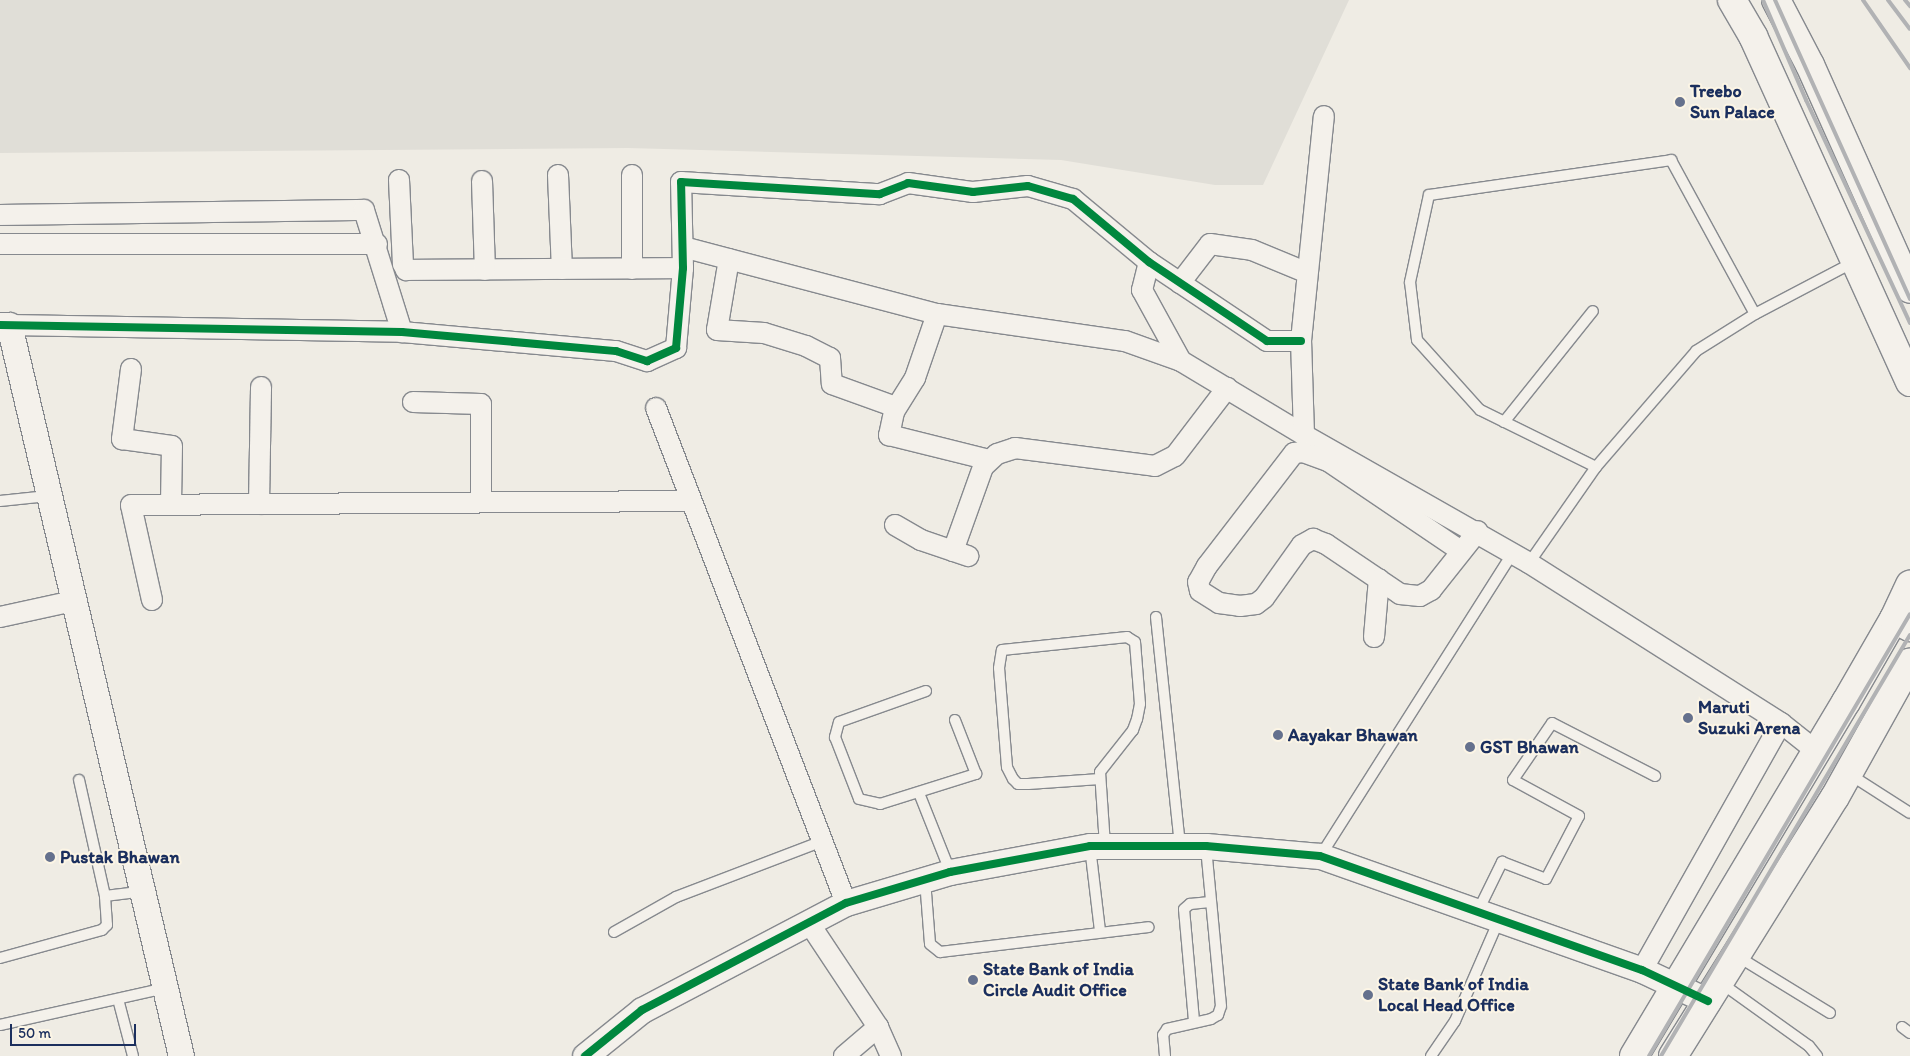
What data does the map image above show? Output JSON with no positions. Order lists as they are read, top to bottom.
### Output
{
  "places": [
    "Treebo Sun Palace",
    "Maruti Suzuki Arena",
    "Aayakar Bhawan",
    "GST Bhawan",
    "Pustak Bhawan",
    "State Bank of India Circle Audit Office",
    "State Bank of India Local Head Office"
  ],
  "scale_bar": "50 m"
}
